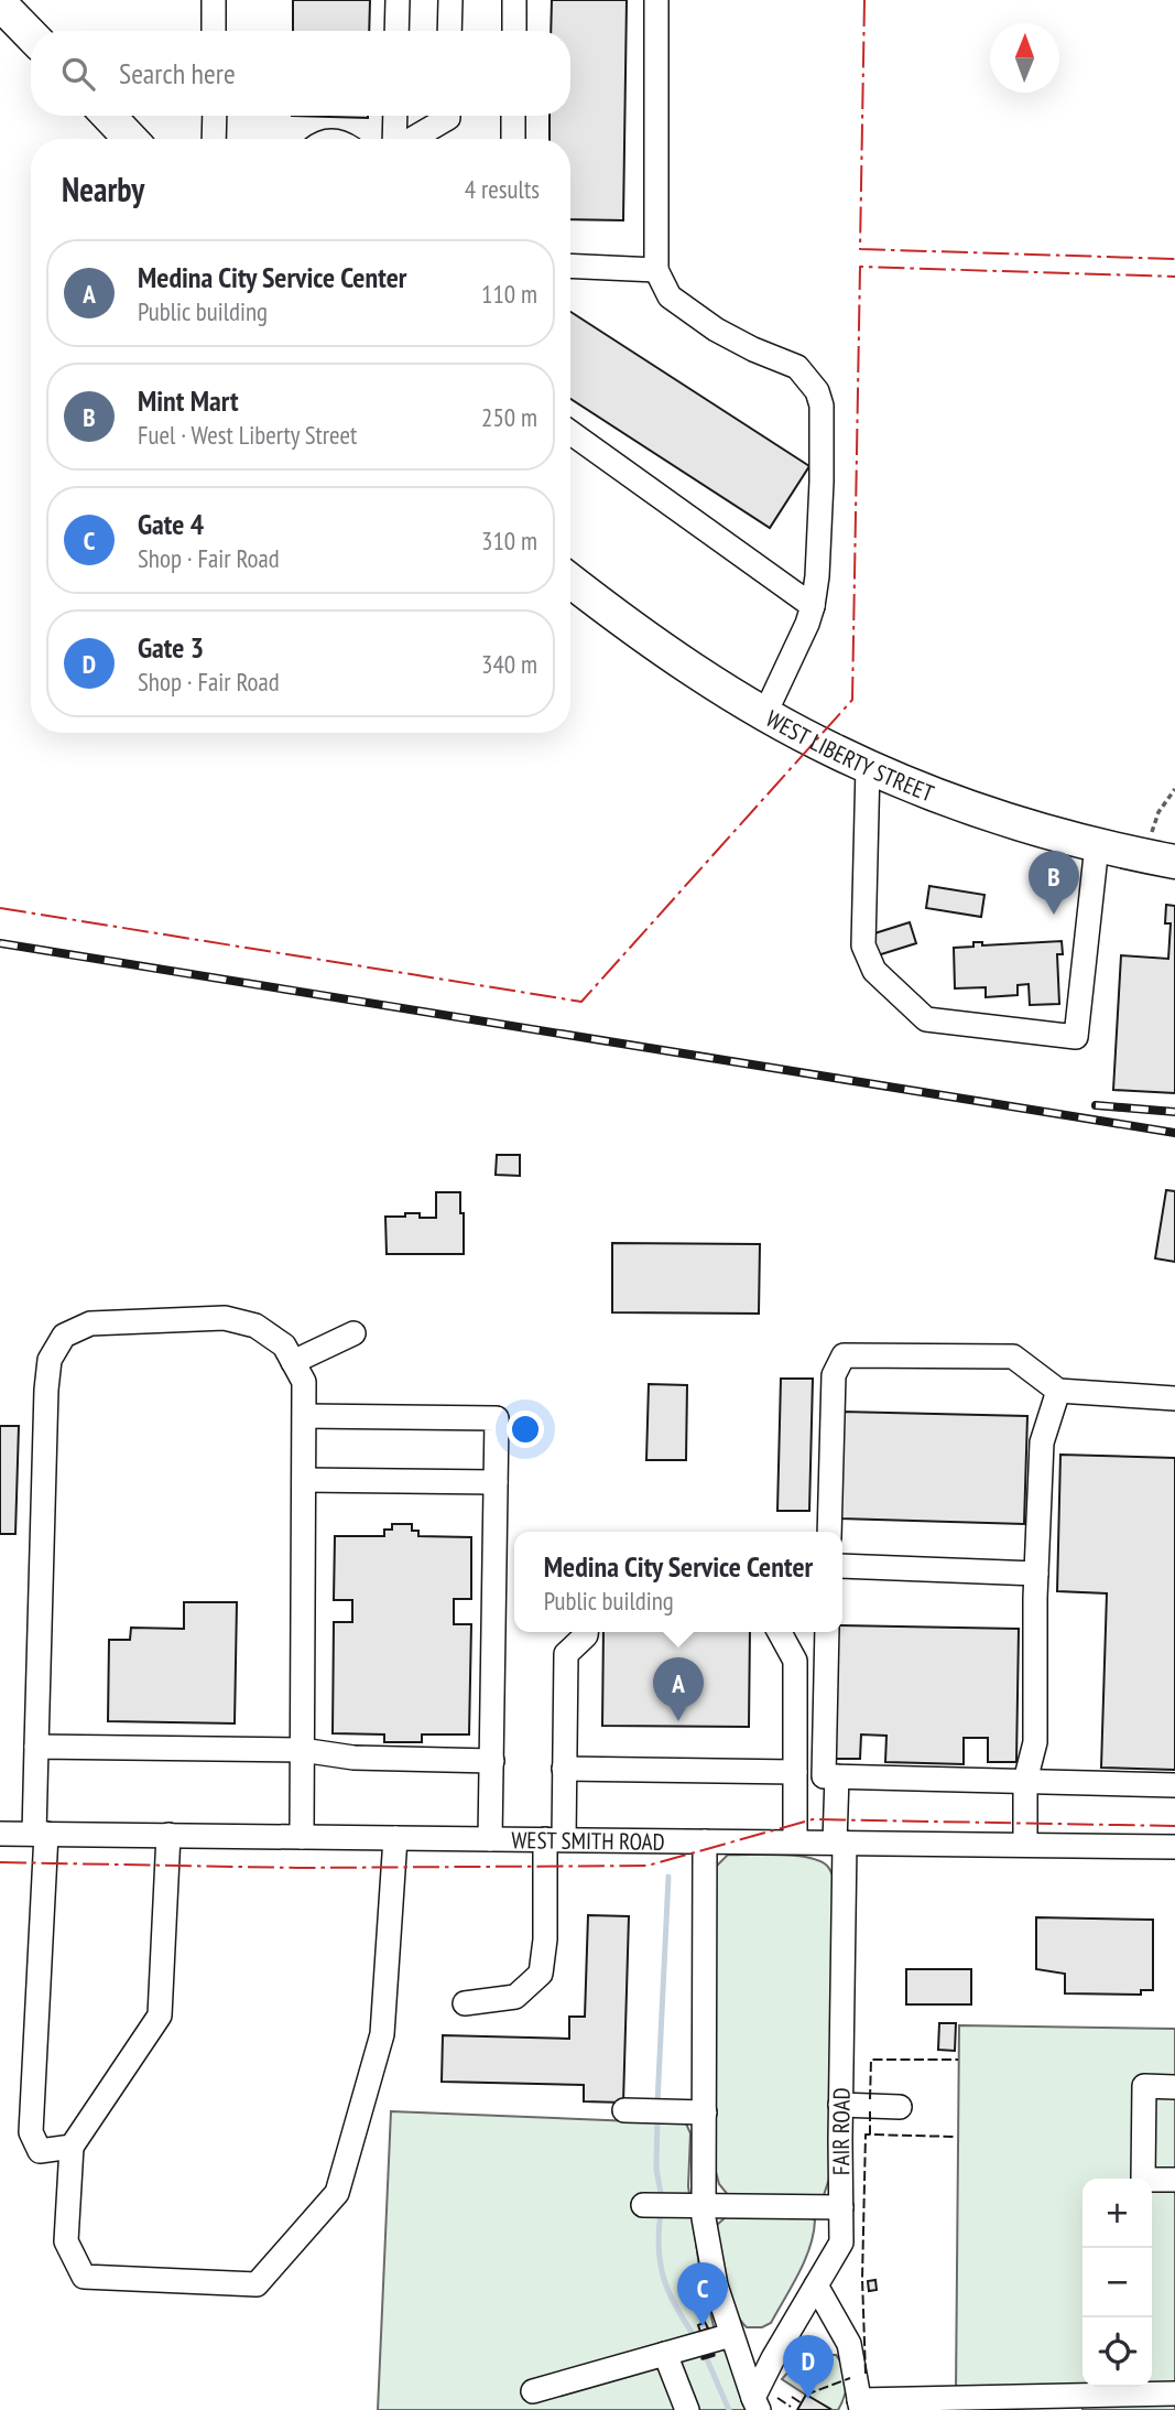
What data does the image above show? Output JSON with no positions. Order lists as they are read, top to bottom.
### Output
{
  "streets": {
    "highway": ["WEST LIBERTY STREET"],
    "street": ["WEST SMITH ROAD", "FAIR ROAD"]
  },
  "crossings": [
    ["WEST SMITH ROAD", "FAIR ROAD"]
  ],
  "north": "top",
  "page": {
    "search": "Search here",
    "heading": ["Nearby", "4 results"],
    "list": [
      {
        "mark": "A",
        "name": "Medina City Service Center",
        "note": "Public building",
        "value": "110 m"
      },
      {
        "mark": "B",
        "name": "Mint Mart",
        "note": "Fuel · West Liberty Street",
        "value": "250 m"
      },
      {
        "mark": "C",
        "name": "Gate 4",
        "note": "Shop · Fair Road",
        "value": "310 m"
      },
      {
        "mark": "D",
        "name": "Gate 3",
        "note": "Shop · Fair Road",
        "value": "340 m"
      }
    ],
    "pins": [
      "B",
      "A",
      "C",
      "D"
    ],
    "popup": ["Medina City Service Center", "Public building"],
    "map_buttons": ["+", "−"]
  }
}
